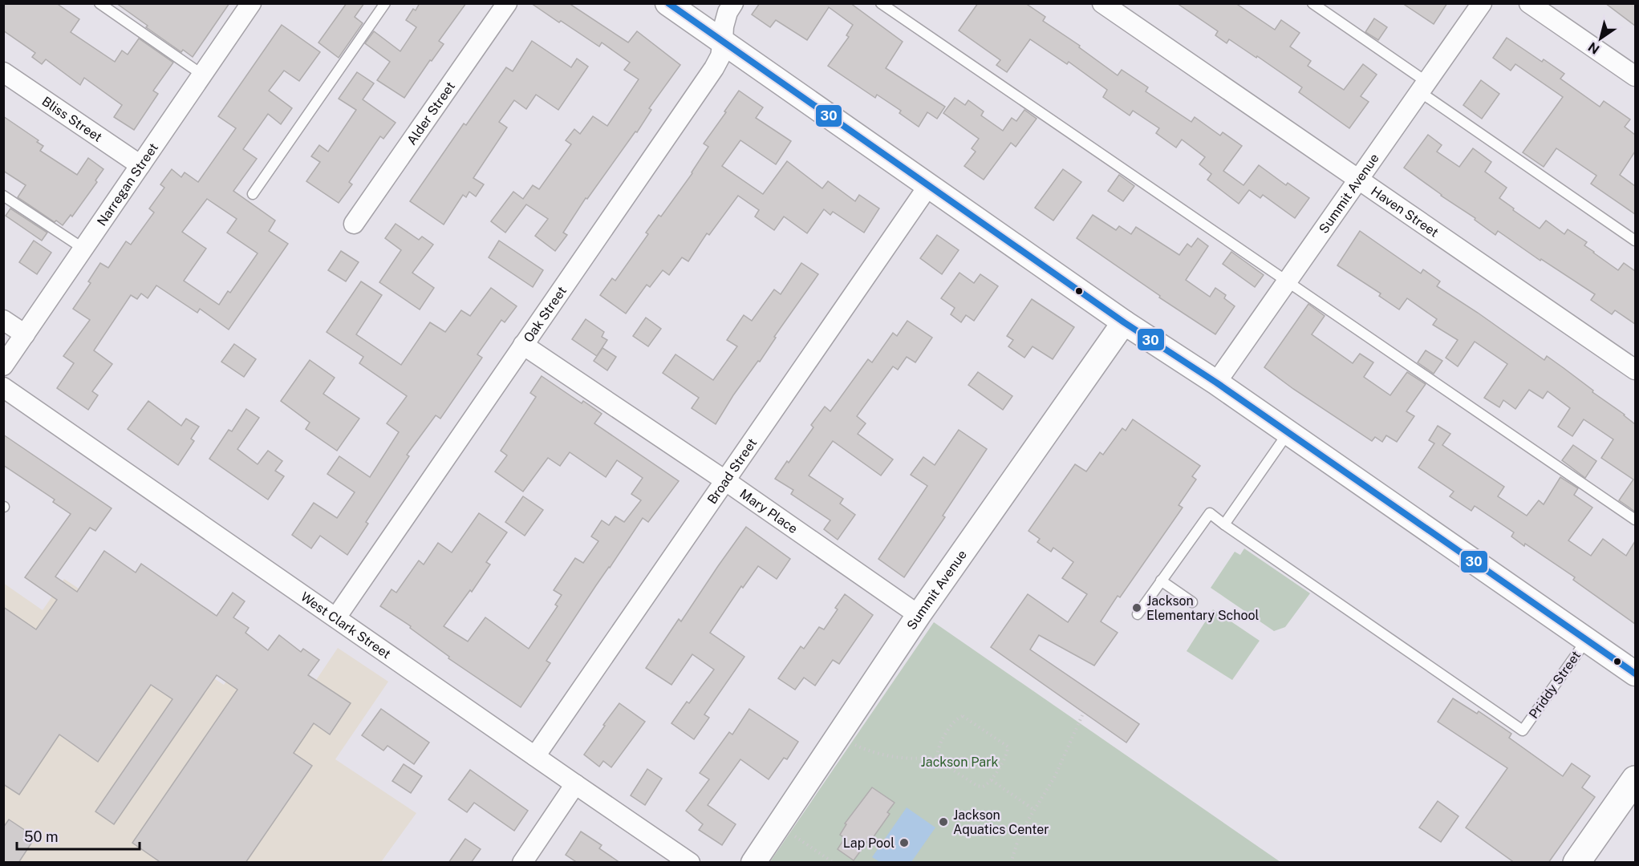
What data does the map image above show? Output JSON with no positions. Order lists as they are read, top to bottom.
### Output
{
  "streets": {
    "street": [
      "Alder Street",
      "Bliss Street",
      "Narregan Street",
      "Summit Avenue",
      "Haven Street",
      "Oak Street",
      "Broad Street",
      "Mary Place",
      "West Clark Street"
    ],
    "lane": ["Priddy Street"]
  },
  "crossings": [
    ["Bliss Street", "Narregan Street"],
    ["Summit Avenue", "Haven Street"],
    ["Summit Avenue", "Mary Place"],
    ["Oak Street", "Mary Place"],
    ["Oak Street", "West Clark Street"],
    ["Broad Street", "Mary Place"],
    ["Broad Street", "West Clark Street"]
  ],
  "parks": ["Jackson Park"],
  "places": ["Jackson Elementary School", "Jackson Aquatics Center", "Lap Pool"],
  "lines": ["transit line 30"],
  "scale_bar": "50 m",
  "north": "bottom left"
}
